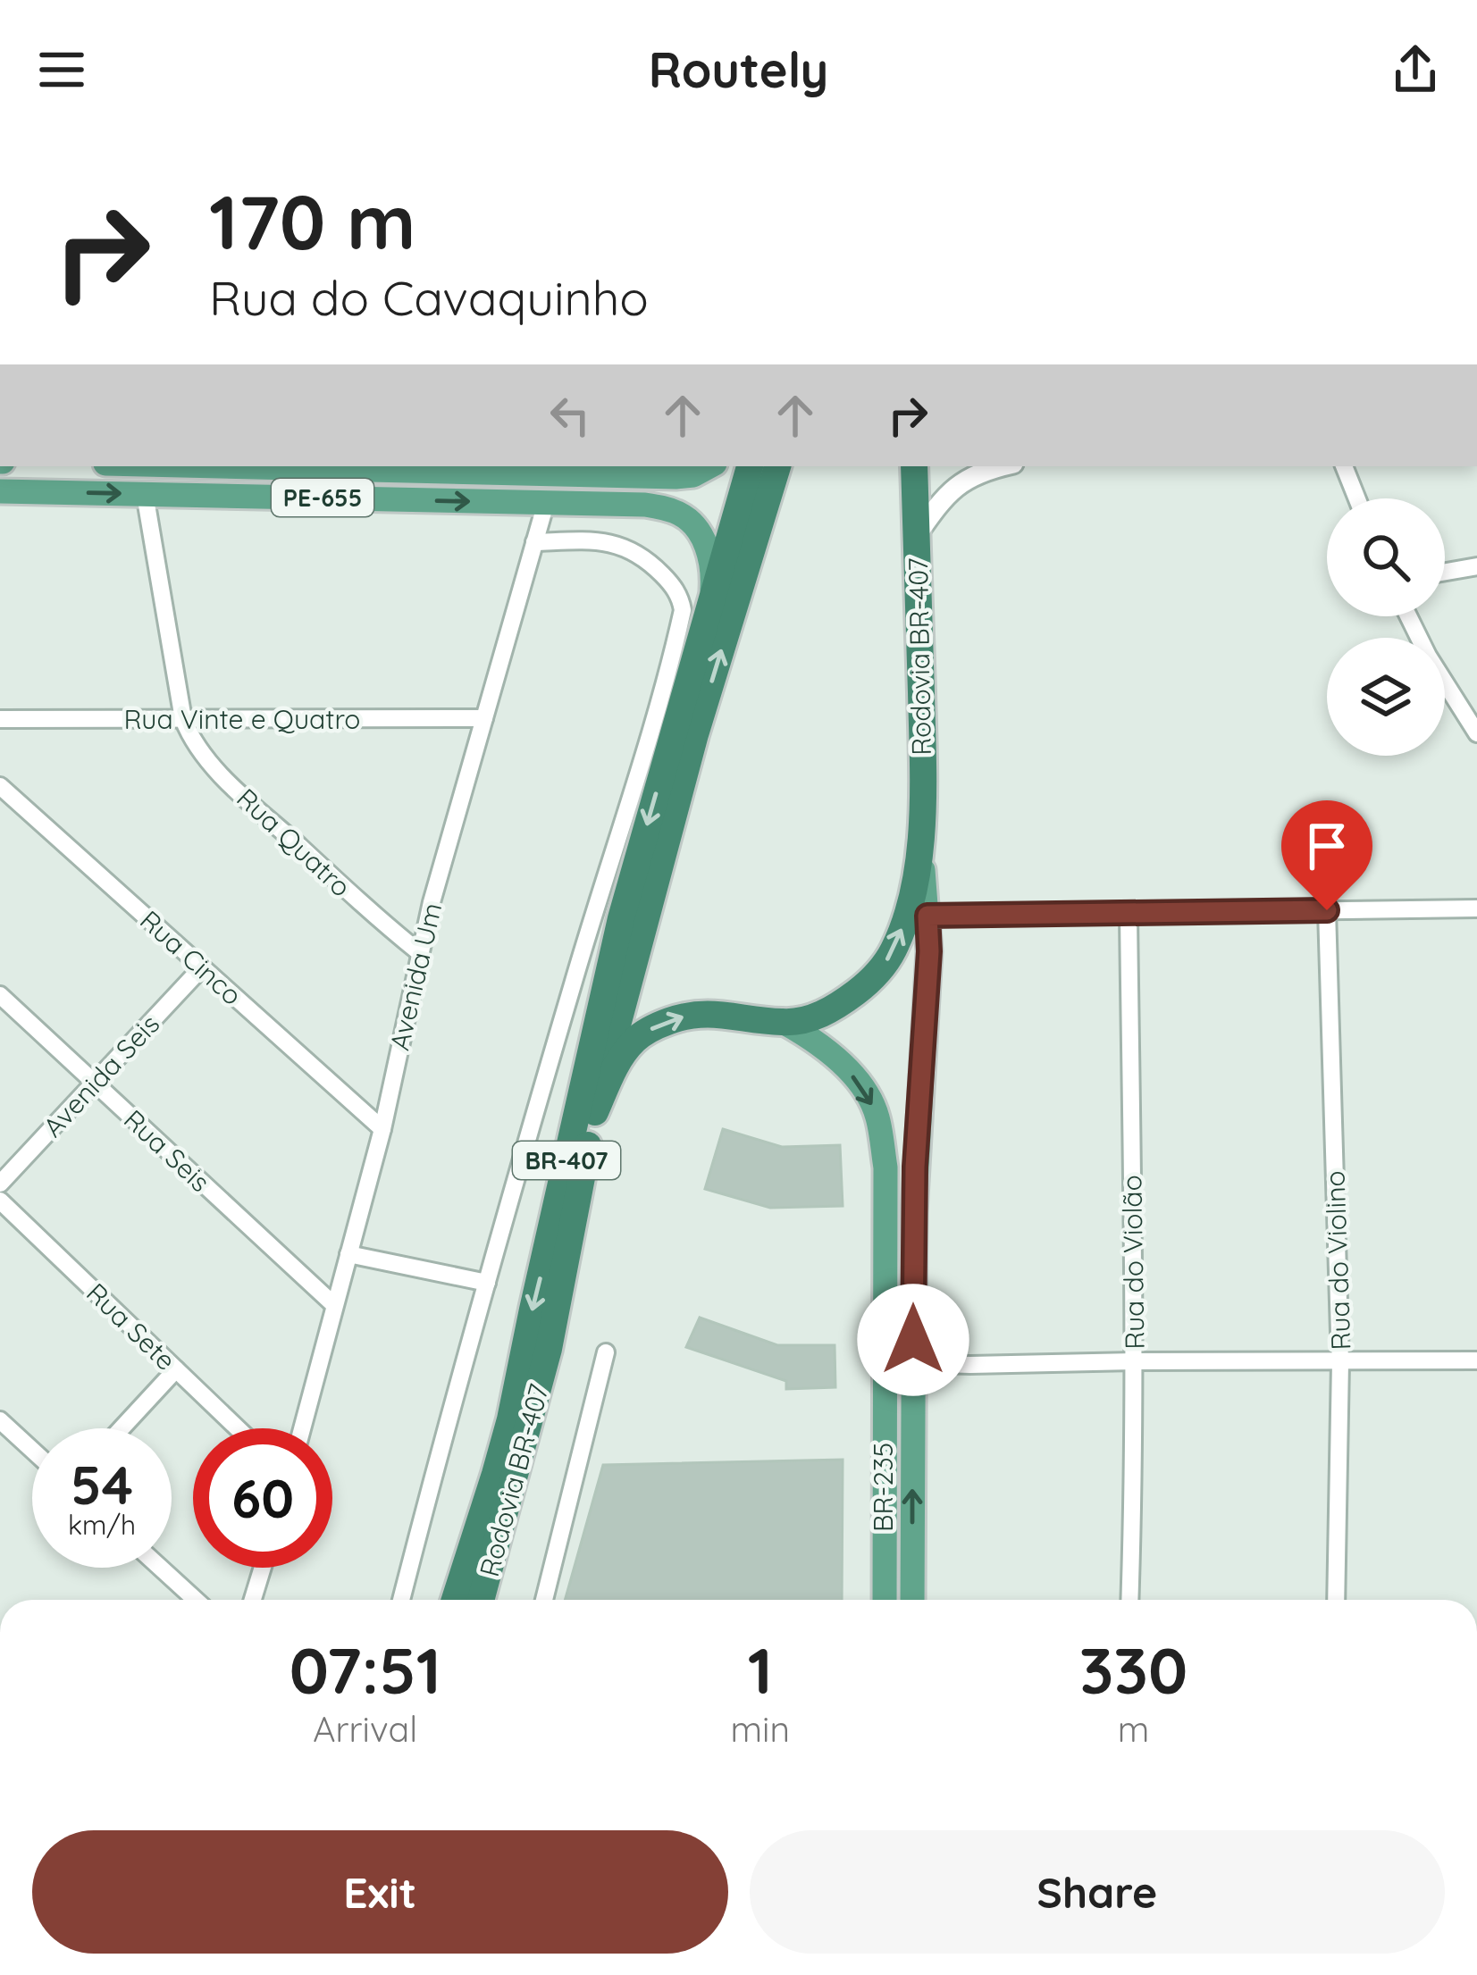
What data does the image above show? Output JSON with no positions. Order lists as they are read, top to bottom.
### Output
{
  "streets": {
    "highway": ["Rodovia BR-407", "BR-407"],
    "main road": ["PE-655", "BR-235"],
    "street": [
      "Rua Vinte e Quatro",
      "Rua Quatro",
      "Rua Cinco",
      "Avenida Um",
      "Avenida Seis",
      "Rua Seis",
      "Rua do Violino",
      "Rua do Violão",
      "Rua Sete"
    ]
  },
  "crossings": [
    ["PE-655", "Avenida Um"],
    ["PE-655", "BR-407"],
    ["Rodovia BR-407", "BR-235"],
    ["Rua Vinte e Quatro", "Rua Quatro"],
    ["Rua Vinte e Quatro", "Avenida Um"],
    ["Rua Quatro", "Avenida Um"],
    ["Rua Cinco", "Avenida Um"],
    ["Rua Cinco", "Avenida Seis"],
    ["Avenida Um", "Rua Seis"],
    ["Avenida Seis", "Rua Seis"]
  ],
  "page": {
    "header": "Routely",
    "turn": ["170 m", "Rua do Cavaquinho"],
    "speed": "54 km/h",
    "limit": "60",
    "eta": [
      "07:51",
      "Arrival",
      "1",
      "min",
      "330",
      "m"
    ],
    "buttons": ["Exit", "Share"]
  }
}
